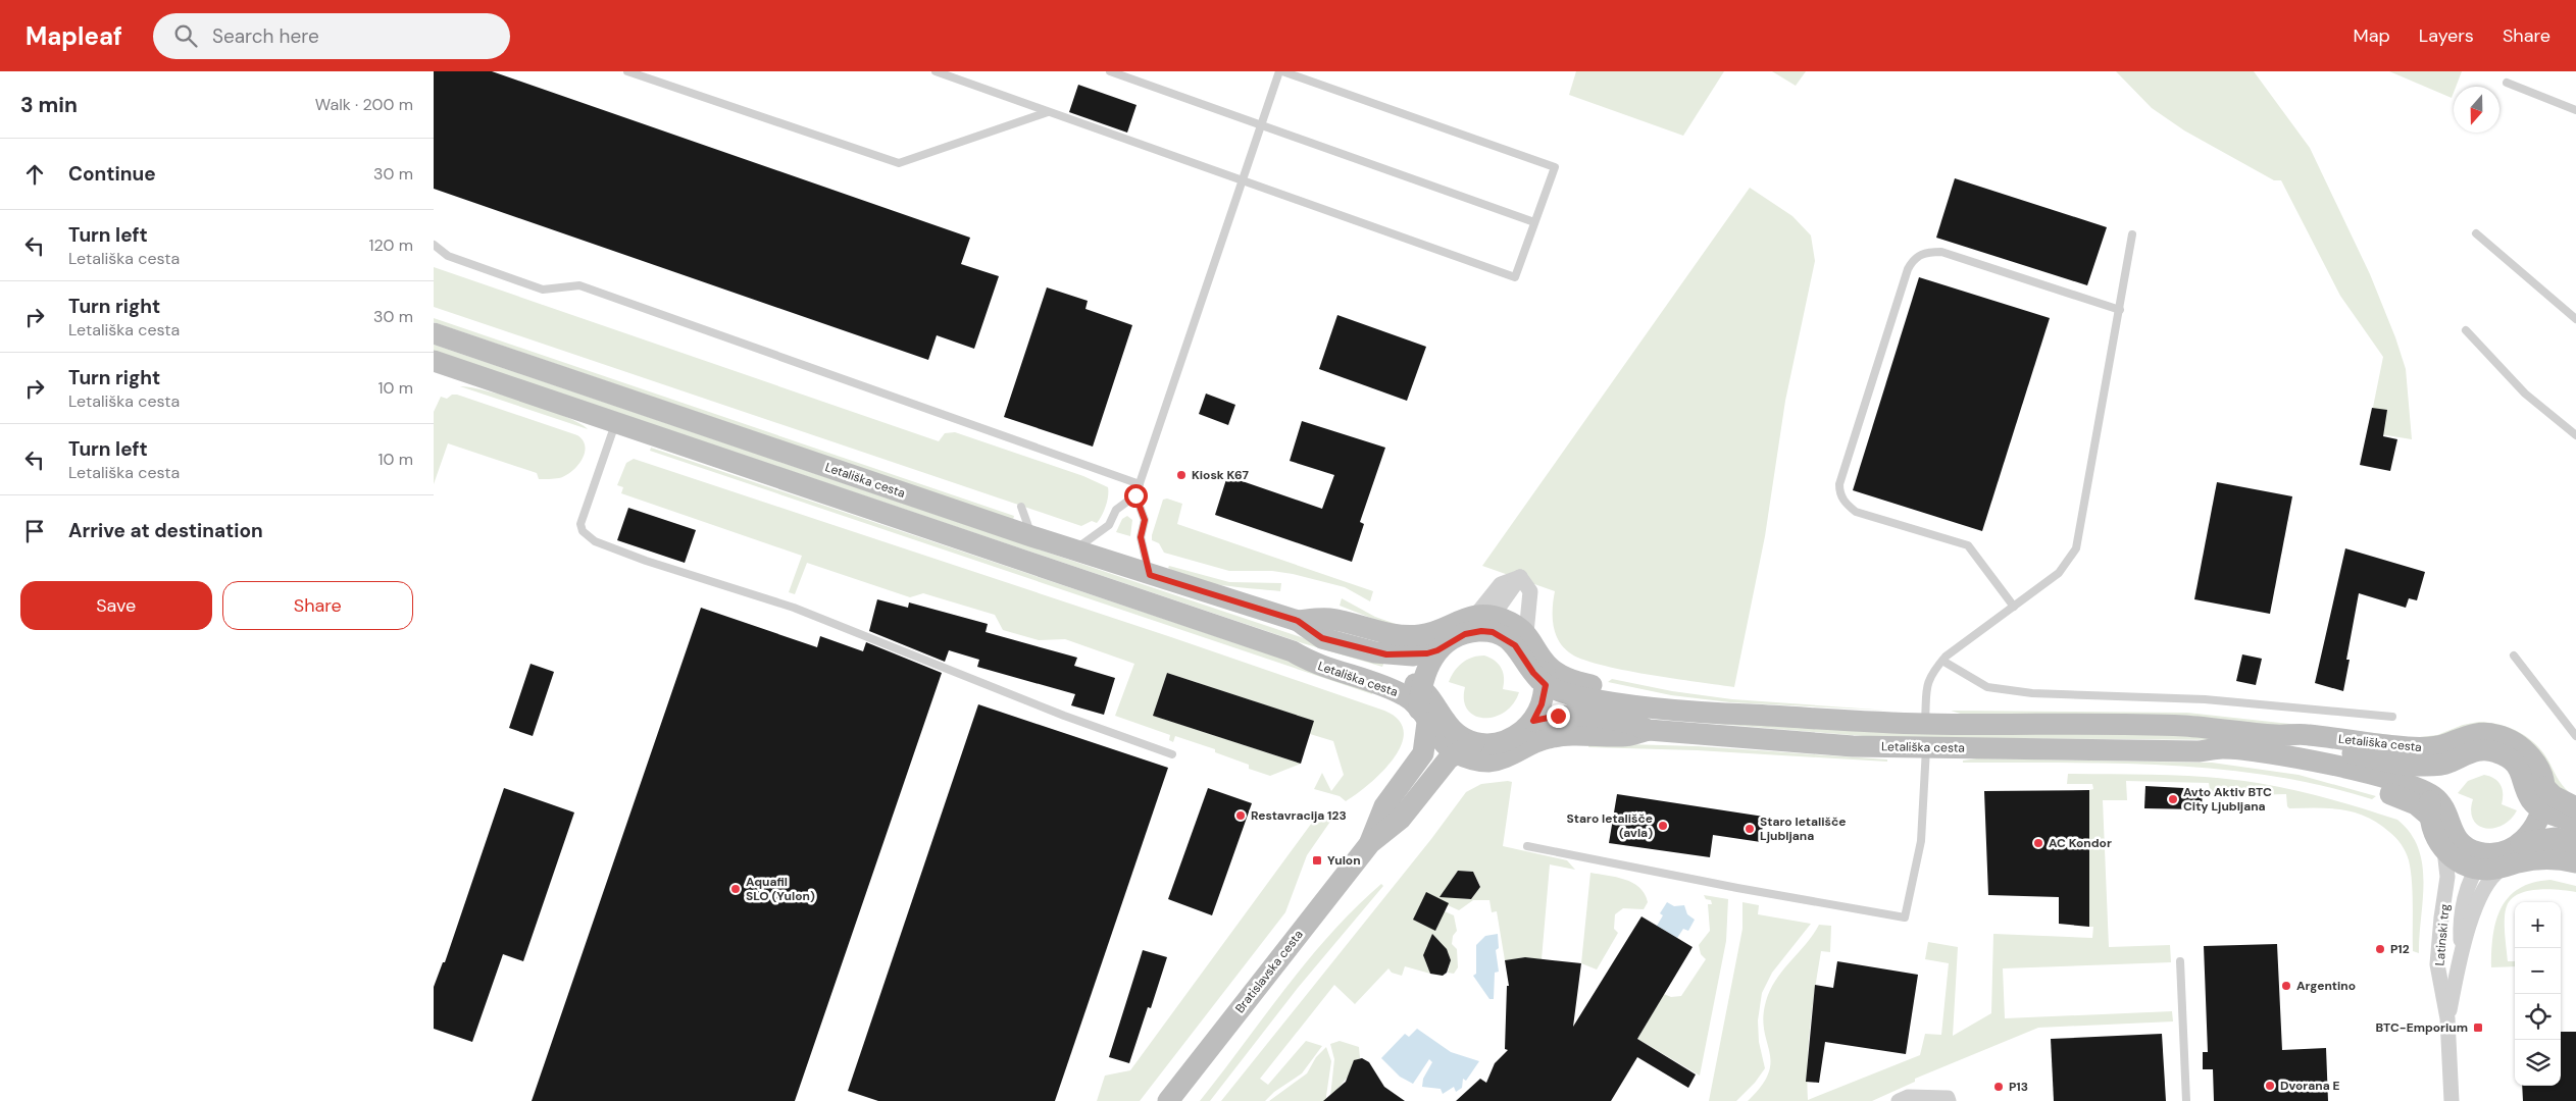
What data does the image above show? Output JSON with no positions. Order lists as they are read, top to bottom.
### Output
{
  "streets": {
    "main road": ["Letališka cesta", "Bratislavska cesta"],
    "street": ["Latinski trg"]
  },
  "crossings": [
    ["Letališka cesta", "Latinski trg"],
    ["Letališka cesta", "Bratislavska cesta"]
  ],
  "places": {
    "other": [
      "Kiosk K67",
      "Avto Aktiv BTC City Ljubljana",
      "Restavracija 123",
      "Staro letališče (avla)",
      "Staro letališče Ljubljana",
      "AC Kondor",
      "Aquafil SLO (Yulon)",
      "P12",
      "Argentino",
      "Dvorana E",
      "P13"
    ],
    "transit": ["Yulon", "BTC-Emporium"]
  },
  "north": "bottom",
  "page": {
    "header": "Mapleaf",
    "search": "Search here",
    "nav": ["Map", "Layers", "Share"],
    "heading": ["3 min", "Walk · 200 m"],
    "list": [
      ["Continue", "30 m"],
      ["Turn left", "Letališka cesta", "120 m"],
      ["Turn right", "Letališka cesta", "30 m"],
      ["Turn right", "Letališka cesta", "10 m"],
      ["Turn left", "Letališka cesta", "10 m"],
      "Arrive at destination"
    ],
    "buttons": ["Save", "Share"],
    "map_buttons": ["+", "−"]
  }
}
